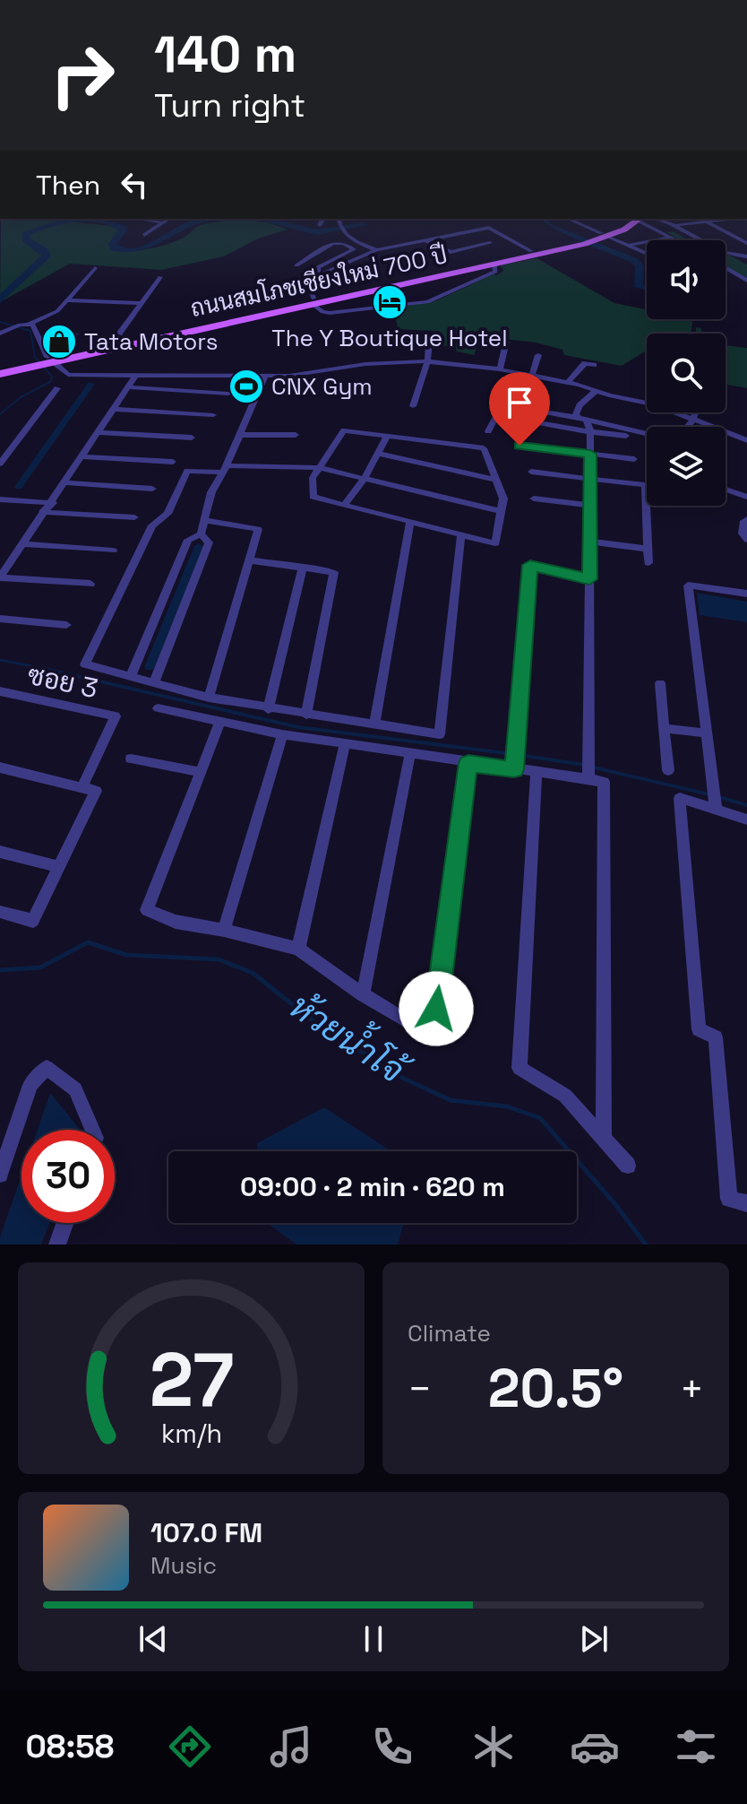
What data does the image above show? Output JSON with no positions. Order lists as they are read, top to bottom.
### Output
{
  "streets": {
    "main road": ["ถนนสมโภชเชียงใหม่ 700 ปี"],
    "street": ["ซอย 3"]
  },
  "water": ["ห้วยน้ำโจ้"],
  "places": {
    "hotel": ["The Y Boutique Hotel"],
    "shop": ["Tata Motors"],
    "sports": ["CNX Gym"]
  },
  "page": {
    "turn": ["140 m", "Turn right"],
    "then": "Then",
    "limit": "30",
    "trip": "09:00 · 2 min · 620 m",
    "tile": "Climate",
    "heat": ["−", "20.5°", "+"],
    "song": ["107.0 FM", "Music"],
    "tabs": "08:58",
    "gauge": ["27", "km/h"]
  }
}
